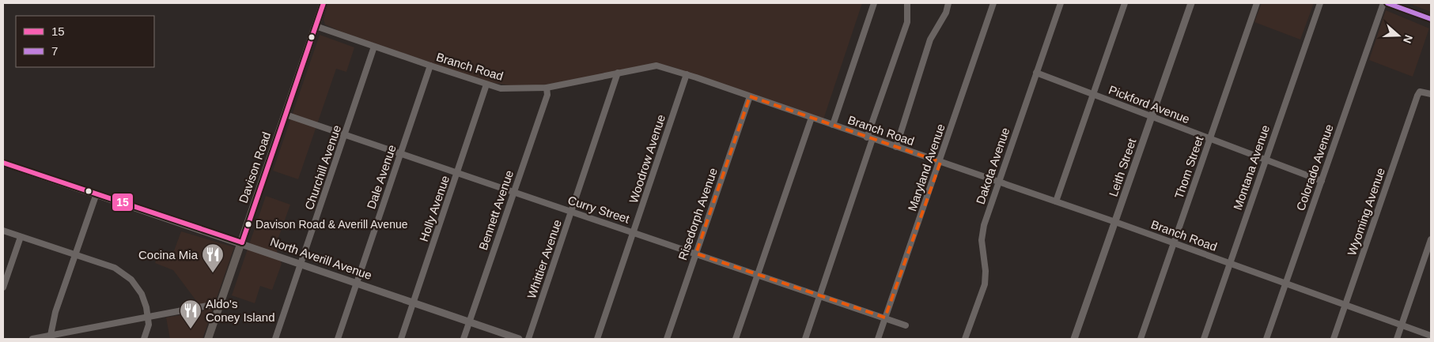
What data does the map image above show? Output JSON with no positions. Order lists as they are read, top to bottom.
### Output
{
  "streets": {
    "main road": ["Davison Road"],
    "street": [
      "Branch Road",
      "Pickford Avenue",
      "Woodrow Avenue",
      "Dakota Avenue",
      "Churchill Avenue",
      "Maryland Avenue",
      "Leith Street",
      "Thom Street",
      "Montana Avenue",
      "Colorado Avenue",
      "Dale Avenue",
      "Holly Avenue",
      "Curry Street",
      "Bennett Avenue",
      "Wyoming Avenue",
      "Risedorph Avenue",
      "North Averill Avenue",
      "Whittier Avenue"
    ]
  },
  "crossings": [
    ["Branch Road", "Woodrow Avenue"],
    ["Branch Road", "Dakota Avenue"],
    ["Branch Road", "Davison Road"],
    ["Branch Road", "Churchill Avenue"],
    ["Branch Road", "Maryland Avenue"],
    ["Branch Road", "Leith Street"],
    ["Branch Road", "Thom Street"],
    ["Branch Road", "Montana Avenue"],
    ["Branch Road", "Colorado Avenue"],
    ["Branch Road", "Dale Avenue"],
    ["Branch Road", "Holly Avenue"],
    ["Branch Road", "Bennett Avenue"],
    ["Branch Road", "Wyoming Avenue"],
    ["Branch Road", "Risedorph Avenue"],
    ["Branch Road", "Whittier Avenue"],
    ["Pickford Avenue", "Dakota Avenue"],
    ["Pickford Avenue", "Leith Street"],
    ["Pickford Avenue", "Thom Street"],
    ["Pickford Avenue", "Montana Avenue"],
    ["Pickford Avenue", "Colorado Avenue"],
    ["Woodrow Avenue", "Curry Street"],
    ["Davison Road", "Curry Street"],
    ["Davison Road", "North Averill Avenue"],
    ["Churchill Avenue", "Curry Street"],
    ["Churchill Avenue", "North Averill Avenue"],
    ["Maryland Avenue", "Curry Street"],
    ["Dale Avenue", "Curry Street"],
    ["Dale Avenue", "North Averill Avenue"],
    ["Holly Avenue", "Curry Street"],
    ["Holly Avenue", "North Averill Avenue"],
    ["Curry Street", "Bennett Avenue"],
    ["Curry Street", "Risedorph Avenue"],
    ["Curry Street", "Whittier Avenue"],
    ["Bennett Avenue", "North Averill Avenue"]
  ],
  "places": {
    "other": ["Davison Road & Averill Avenue"],
    "restaurant": ["Cocina Mia", "Aldo's Coney Island"]
  },
  "lines": ["transit line 15", "transit line 7"],
  "legend": ["15", "7"],
  "north": "right"
}
